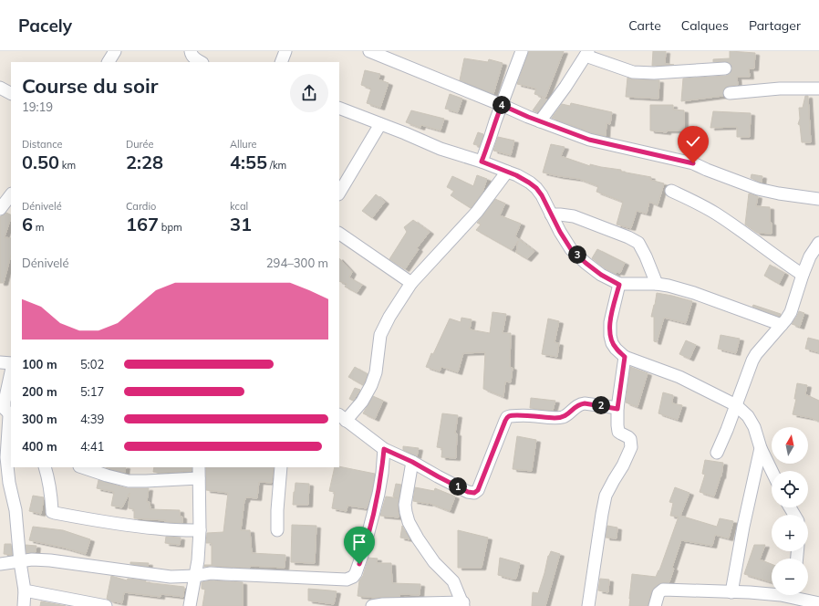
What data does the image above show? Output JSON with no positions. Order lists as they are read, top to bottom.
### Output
{
  "north": "top",
  "page": {
    "header": "Pacely",
    "nav": ["Carte", "Calques", "Partager"],
    "heading": ["Course du soir", "19:19"],
    "pins": [
      "4",
      "3",
      "2",
      "1"
    ],
    "stats": [
      ["Distance", "0.50 km"],
      ["Durée", "2:28"],
      ["Allure", "4:55 /km"],
      ["Dénivelé", "6 m"],
      ["Cardio", "167 bpm"],
      ["kcal", "31"]
    ],
    "chart": ["Dénivelé", "294–300 m"],
    "list": [
      {
        "name": "100 m",
        "note": "5:02"
      },
      {
        "name": "200 m",
        "note": "5:17"
      },
      {
        "name": "300 m",
        "note": "4:39"
      },
      {
        "name": "400 m",
        "note": "4:41"
      }
    ],
    "map_buttons": ["+", "−"]
  }
}
